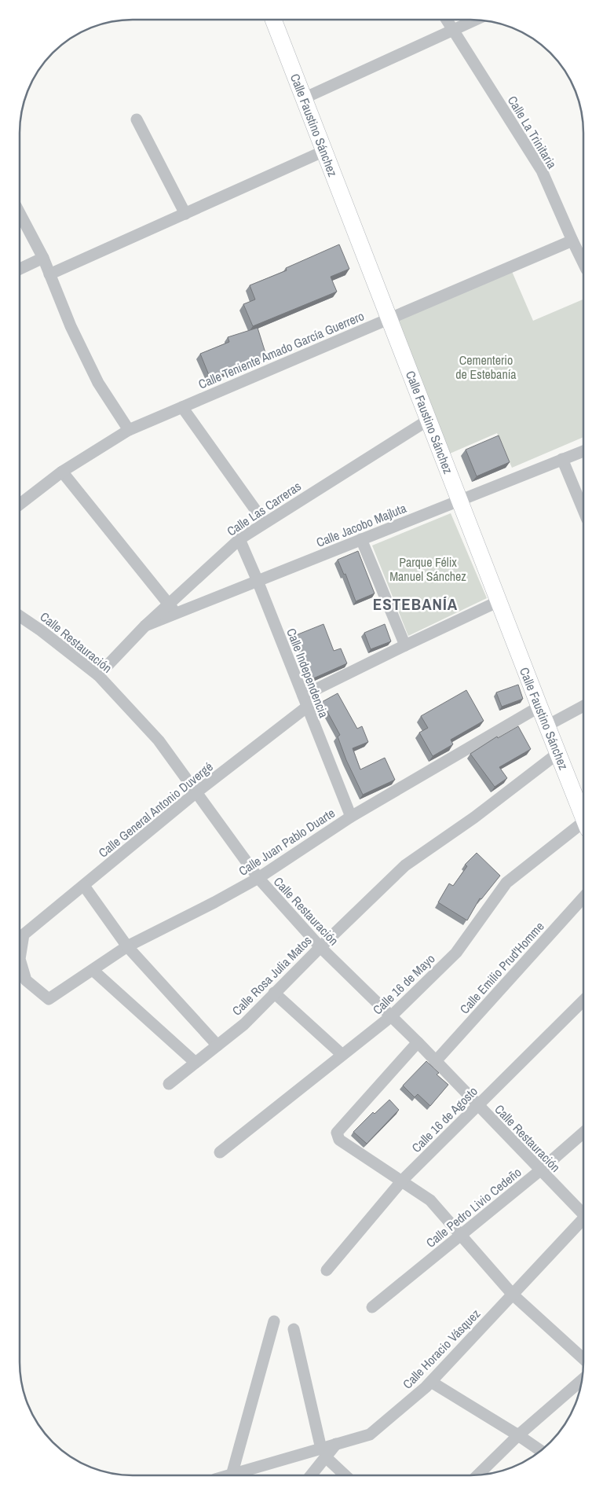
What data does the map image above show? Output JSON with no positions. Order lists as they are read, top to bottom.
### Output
{
  "streets": {
    "street": [
      "Calle Faustino Sánchez",
      "Calle La Trinitaria",
      "Calle Teniente Amado García Guerrero",
      "Calle Las Carreras",
      "Calle Jacobo Majluta",
      "Calle Restauración",
      "Calle Independencia",
      "Calle General Antonio Duvergé",
      "Calle Juan Pablo Duarte",
      "Calle Emilio Prud'Homme",
      "Calle Rosa Julia Matos",
      "Calle 16 de Mayo",
      "Calle 16 de Agosto",
      "Calle Pedro Livio Cedeño",
      "Calle Horacio Vásquez"
    ]
  },
  "crossings": [
    ["Calle Faustino Sánchez", "Calle Teniente Amado García Guerrero"],
    ["Calle Faustino Sánchez", "Calle Las Carreras"],
    ["Calle Faustino Sánchez", "Calle Jacobo Majluta"],
    ["Calle Faustino Sánchez", "Calle Juan Pablo Duarte"],
    ["Calle Faustino Sánchez", "Calle Rosa Julia Matos"],
    ["Calle La Trinitaria", "Calle Teniente Amado García Guerrero"],
    ["Calle Las Carreras", "Calle Jacobo Majluta"],
    ["Calle Las Carreras", "Calle Restauración"],
    ["Calle Las Carreras", "Calle Independencia"],
    ["Calle Jacobo Majluta", "Calle Independencia"],
    ["Calle Restauración", "Calle General Antonio Duvergé"],
    ["Calle Restauración", "Calle Juan Pablo Duarte"],
    ["Calle Restauración", "Calle Emilio Prud'Homme"],
    ["Calle Restauración", "Calle Rosa Julia Matos"],
    ["Calle Restauración", "Calle 16 de Mayo"],
    ["Calle Restauración", "Calle 16 de Agosto"],
    ["Calle Restauración", "Calle Pedro Livio Cedeño"],
    ["Calle Independencia", "Calle General Antonio Duvergé"],
    ["Calle Independencia", "Calle Juan Pablo Duarte"],
    ["Calle General Antonio Duvergé", "Calle Juan Pablo Duarte"]
  ],
  "districts": ["ESTEBANÍA"],
  "parks": ["Cementerio de Estebanía", "Parque Félix Manuel Sánchez"]
}
